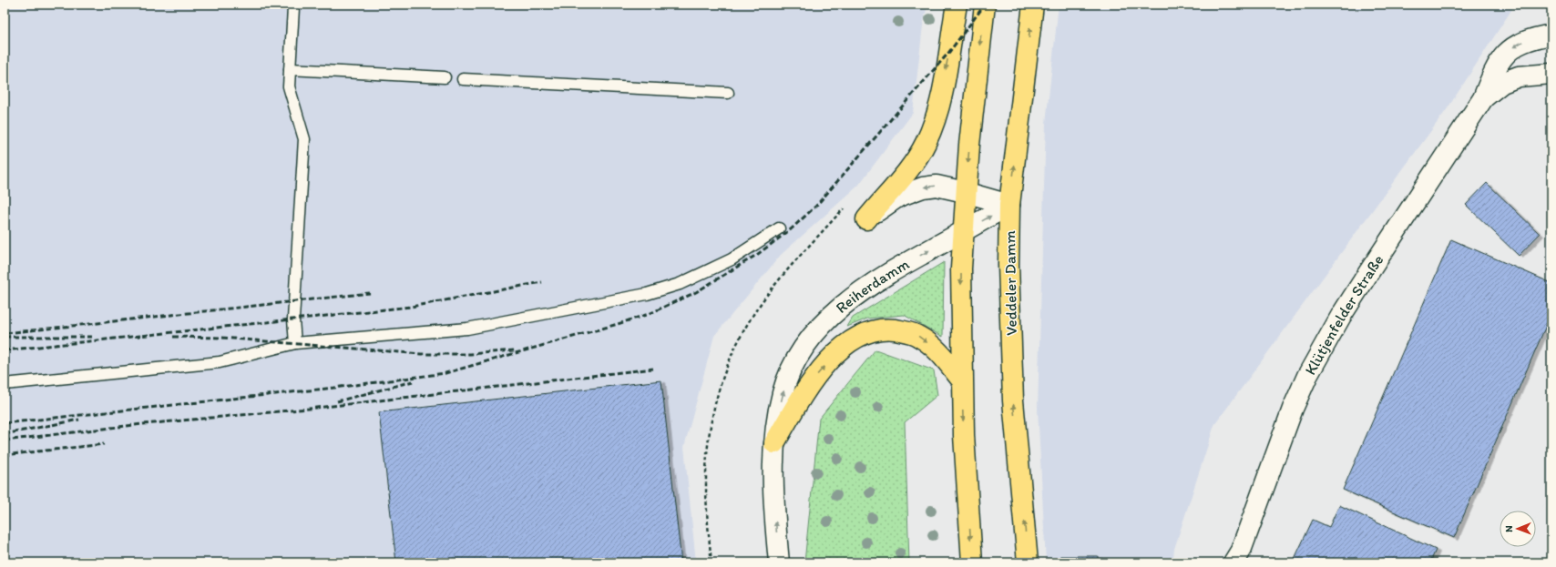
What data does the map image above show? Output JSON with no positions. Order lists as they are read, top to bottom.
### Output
{
  "streets": {
    "main road": ["Veddeler Damm"],
    "street": ["Reiherdamm", "Klütjenfelder Straße"]
  },
  "crossings": [
    ["Veddeler Damm", "Reiherdamm"]
  ],
  "one_way": ["Reiherdamm"],
  "north": "left"
}
